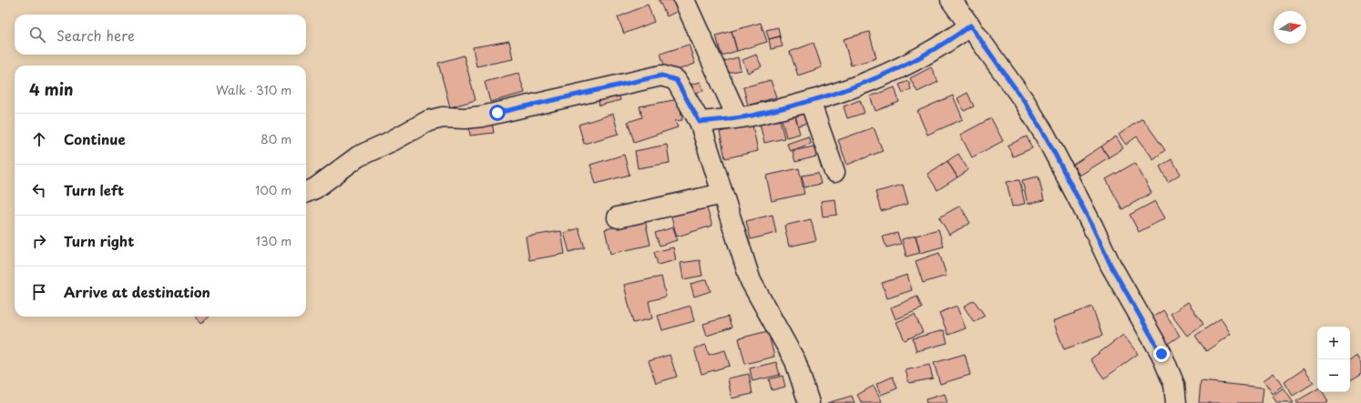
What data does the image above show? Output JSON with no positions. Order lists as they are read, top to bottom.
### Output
{
  "north": "right",
  "page": {
    "search": "Search here",
    "heading": ["4 min", "Walk · 310 m"],
    "list": [
      ["Continue", "80 m"],
      ["Turn left", "100 m"],
      ["Turn right", "130 m"],
      "Arrive at destination"
    ],
    "map_buttons": ["+", "−"]
  }
}
